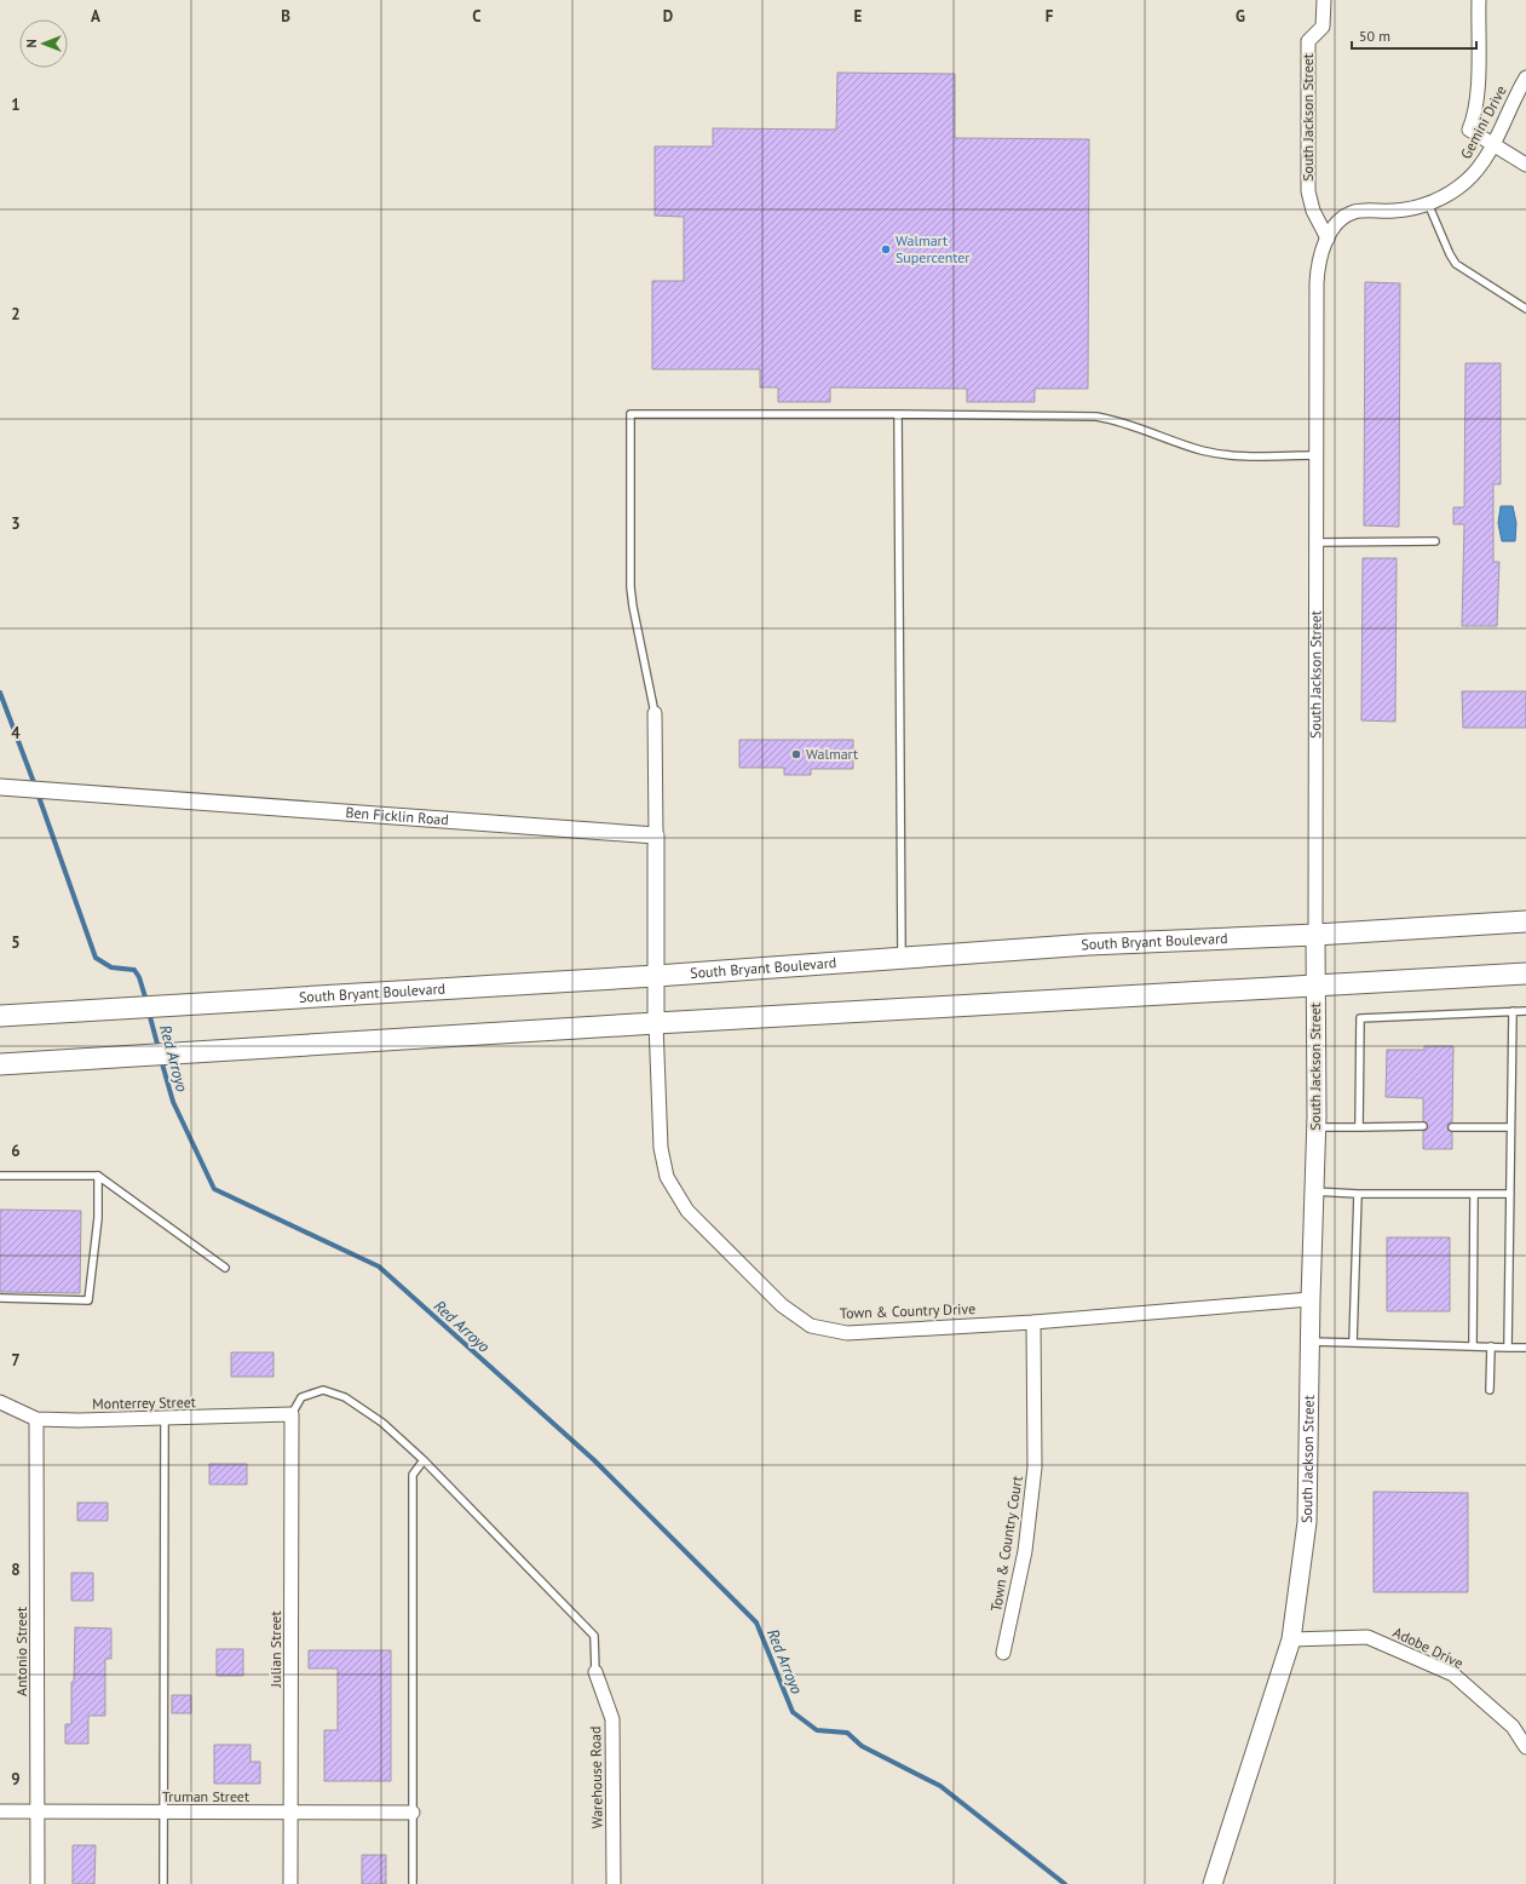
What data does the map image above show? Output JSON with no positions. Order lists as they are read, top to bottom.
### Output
{
  "streets": {
    "main road": ["South Jackson Street", "South Bryant Boulevard"],
    "street": [
      "Gemini Drive",
      "Ben Ficklin Road",
      "Town & Country Drive",
      "Monterrey Street",
      "Town & Country Court",
      "Adobe Drive",
      "Julian Street",
      "Antonio Street",
      "Warehouse Road",
      "Truman Street"
    ]
  },
  "crossings": [
    ["South Jackson Street", "Gemini Drive"],
    ["South Jackson Street", "South Bryant Boulevard"],
    ["South Jackson Street", "Town & Country Drive"],
    ["South Jackson Street", "Adobe Drive"],
    ["Town & Country Drive", "Town & Country Court"],
    ["Monterrey Street", "Julian Street"],
    ["Monterrey Street", "Antonio Street"],
    ["Julian Street", "Truman Street"],
    ["Antonio Street", "Truman Street"]
  ],
  "water": ["Red Arroyo"],
  "places": ["Walmart Supercenter", "Walmart"],
  "scale_bar": "50 m",
  "north": "left",
  "grid": {
    "columns": [
      "A",
      "B",
      "C",
      "D",
      "E",
      "F",
      "G"
    ],
    "rows": [
      "1",
      "2",
      "3",
      "4",
      "5",
      "6",
      "7",
      "8",
      "9"
    ]
  }
}
